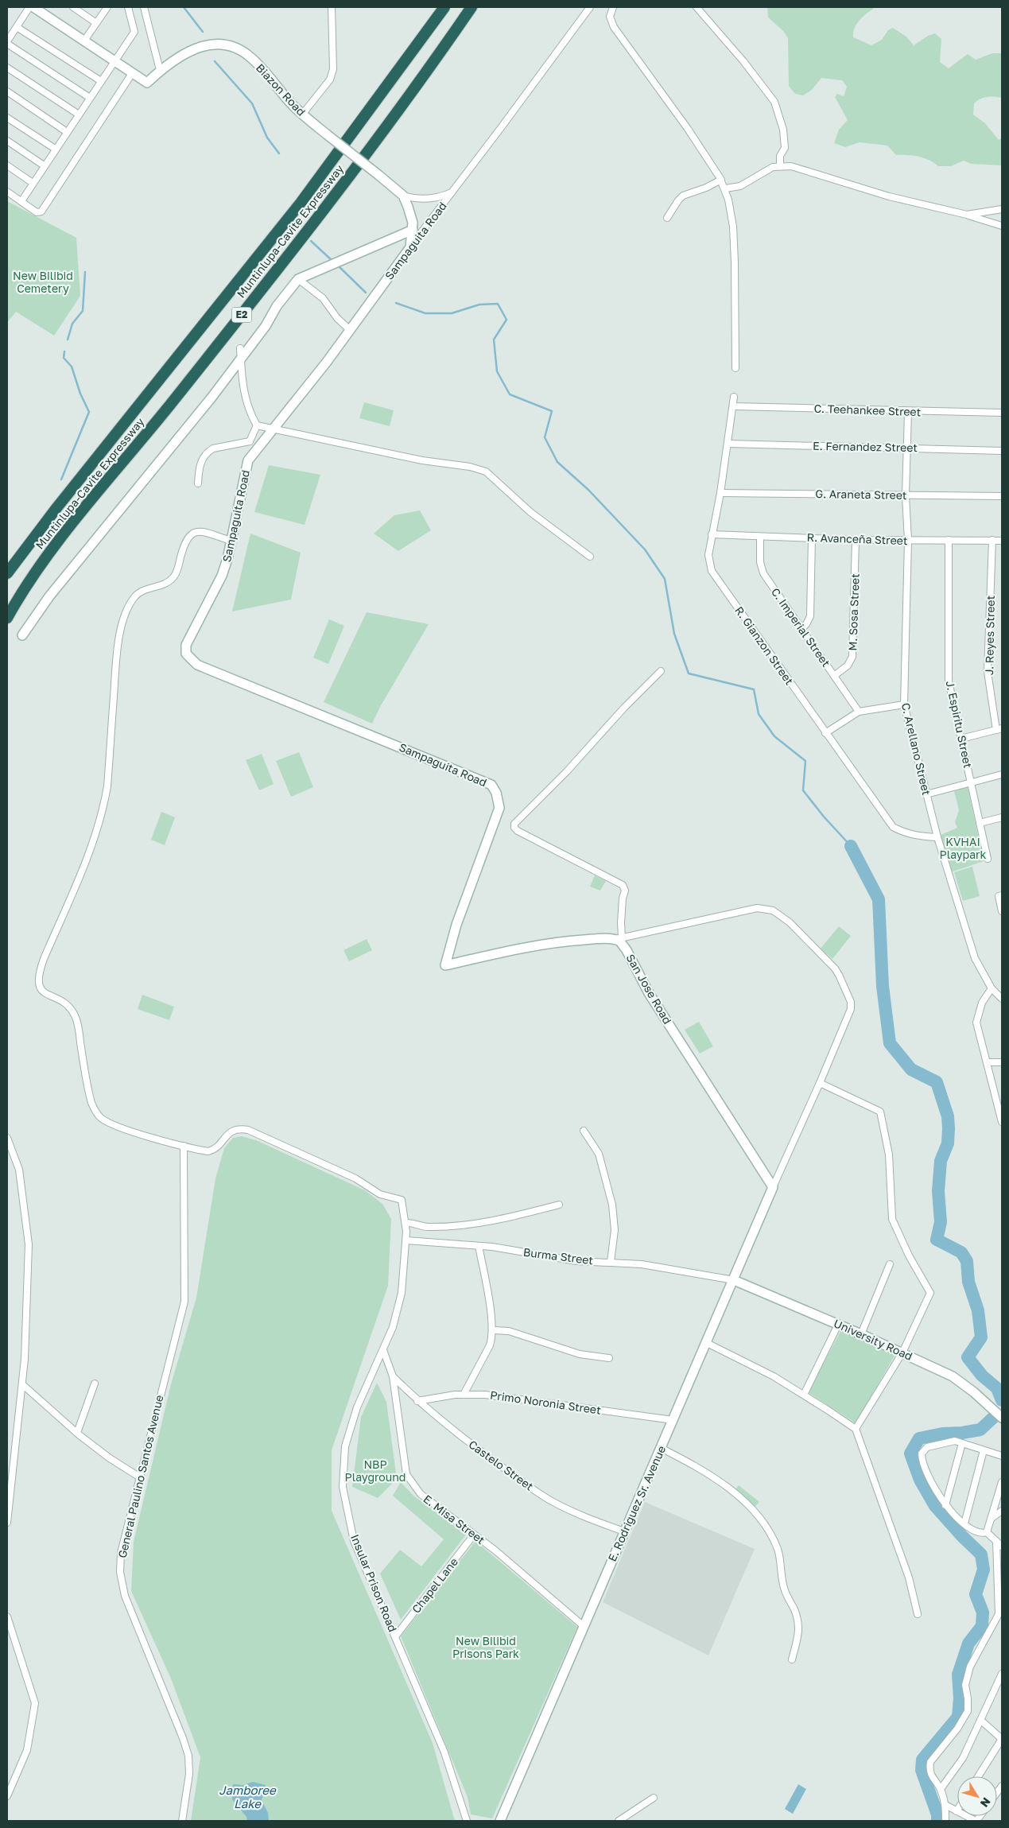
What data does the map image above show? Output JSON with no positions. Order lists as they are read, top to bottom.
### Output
{
  "streets": {
    "highway": ["Muntinlupa-Cavite Expressway", "E2"],
    "street": [
      "Biazon Road",
      "Sampaguita Road",
      "C. Teehankee Street",
      "E. Fernandez Street",
      "G. Araneta Street",
      "R. Avanceña Street",
      "M. Sosa Street",
      "C. Imperial Street",
      "J. Reyes Street",
      "R. Gianzon Street",
      "J. Espiritu Street",
      "C. Arellano Street",
      "San Jose Road",
      "Burma Street",
      "University Road",
      "Primo Noronia Street",
      "Castelo Street",
      "General Paulino Santos Avenue",
      "E. Rodriguez Sr. Avenue",
      "E. Misa Street",
      "Insular Prison Road",
      "Chapel Lane"
    ]
  },
  "crossings": [
    ["Biazon Road", "Sampaguita Road"],
    ["Sampaguita Road", "San Jose Road"],
    ["C. Teehankee Street", "R. Gianzon Street"],
    ["C. Teehankee Street", "C. Arellano Street"],
    ["E. Fernandez Street", "R. Gianzon Street"],
    ["E. Fernandez Street", "C. Arellano Street"],
    ["G. Araneta Street", "R. Gianzon Street"],
    ["G. Araneta Street", "C. Arellano Street"],
    ["R. Avanceña Street", "M. Sosa Street"],
    ["R. Avanceña Street", "C. Imperial Street"],
    ["R. Avanceña Street", "J. Reyes Street"],
    ["R. Avanceña Street", "R. Gianzon Street"],
    ["R. Avanceña Street", "J. Espiritu Street"],
    ["R. Avanceña Street", "C. Arellano Street"],
    ["M. Sosa Street", "C. Imperial Street"],
    ["R. Gianzon Street", "C. Arellano Street"],
    ["San Jose Road", "E. Rodriguez Sr. Avenue"],
    ["Burma Street", "University Road"],
    ["Burma Street", "E. Rodriguez Sr. Avenue"],
    ["Burma Street", "Insular Prison Road"],
    ["University Road", "E. Rodriguez Sr. Avenue"],
    ["Primo Noronia Street", "Castelo Street"],
    ["Primo Noronia Street", "E. Rodriguez Sr. Avenue"],
    ["Castelo Street", "E. Rodriguez Sr. Avenue"],
    ["Castelo Street", "E. Misa Street"],
    ["General Paulino Santos Avenue", "Insular Prison Road"],
    ["E. Rodriguez Sr. Avenue", "E. Misa Street"],
    ["E. Misa Street", "Insular Prison Road"],
    ["E. Misa Street", "Chapel Lane"],
    ["Insular Prison Road", "Chapel Lane"]
  ],
  "water": ["Jamboree Lake"],
  "parks": [
    "New Bilibid Cemetery",
    "KVHAI Playpark",
    "NBP Playground",
    "New Bilibid Prisons Park"
  ],
  "north": "bottom right"
}
